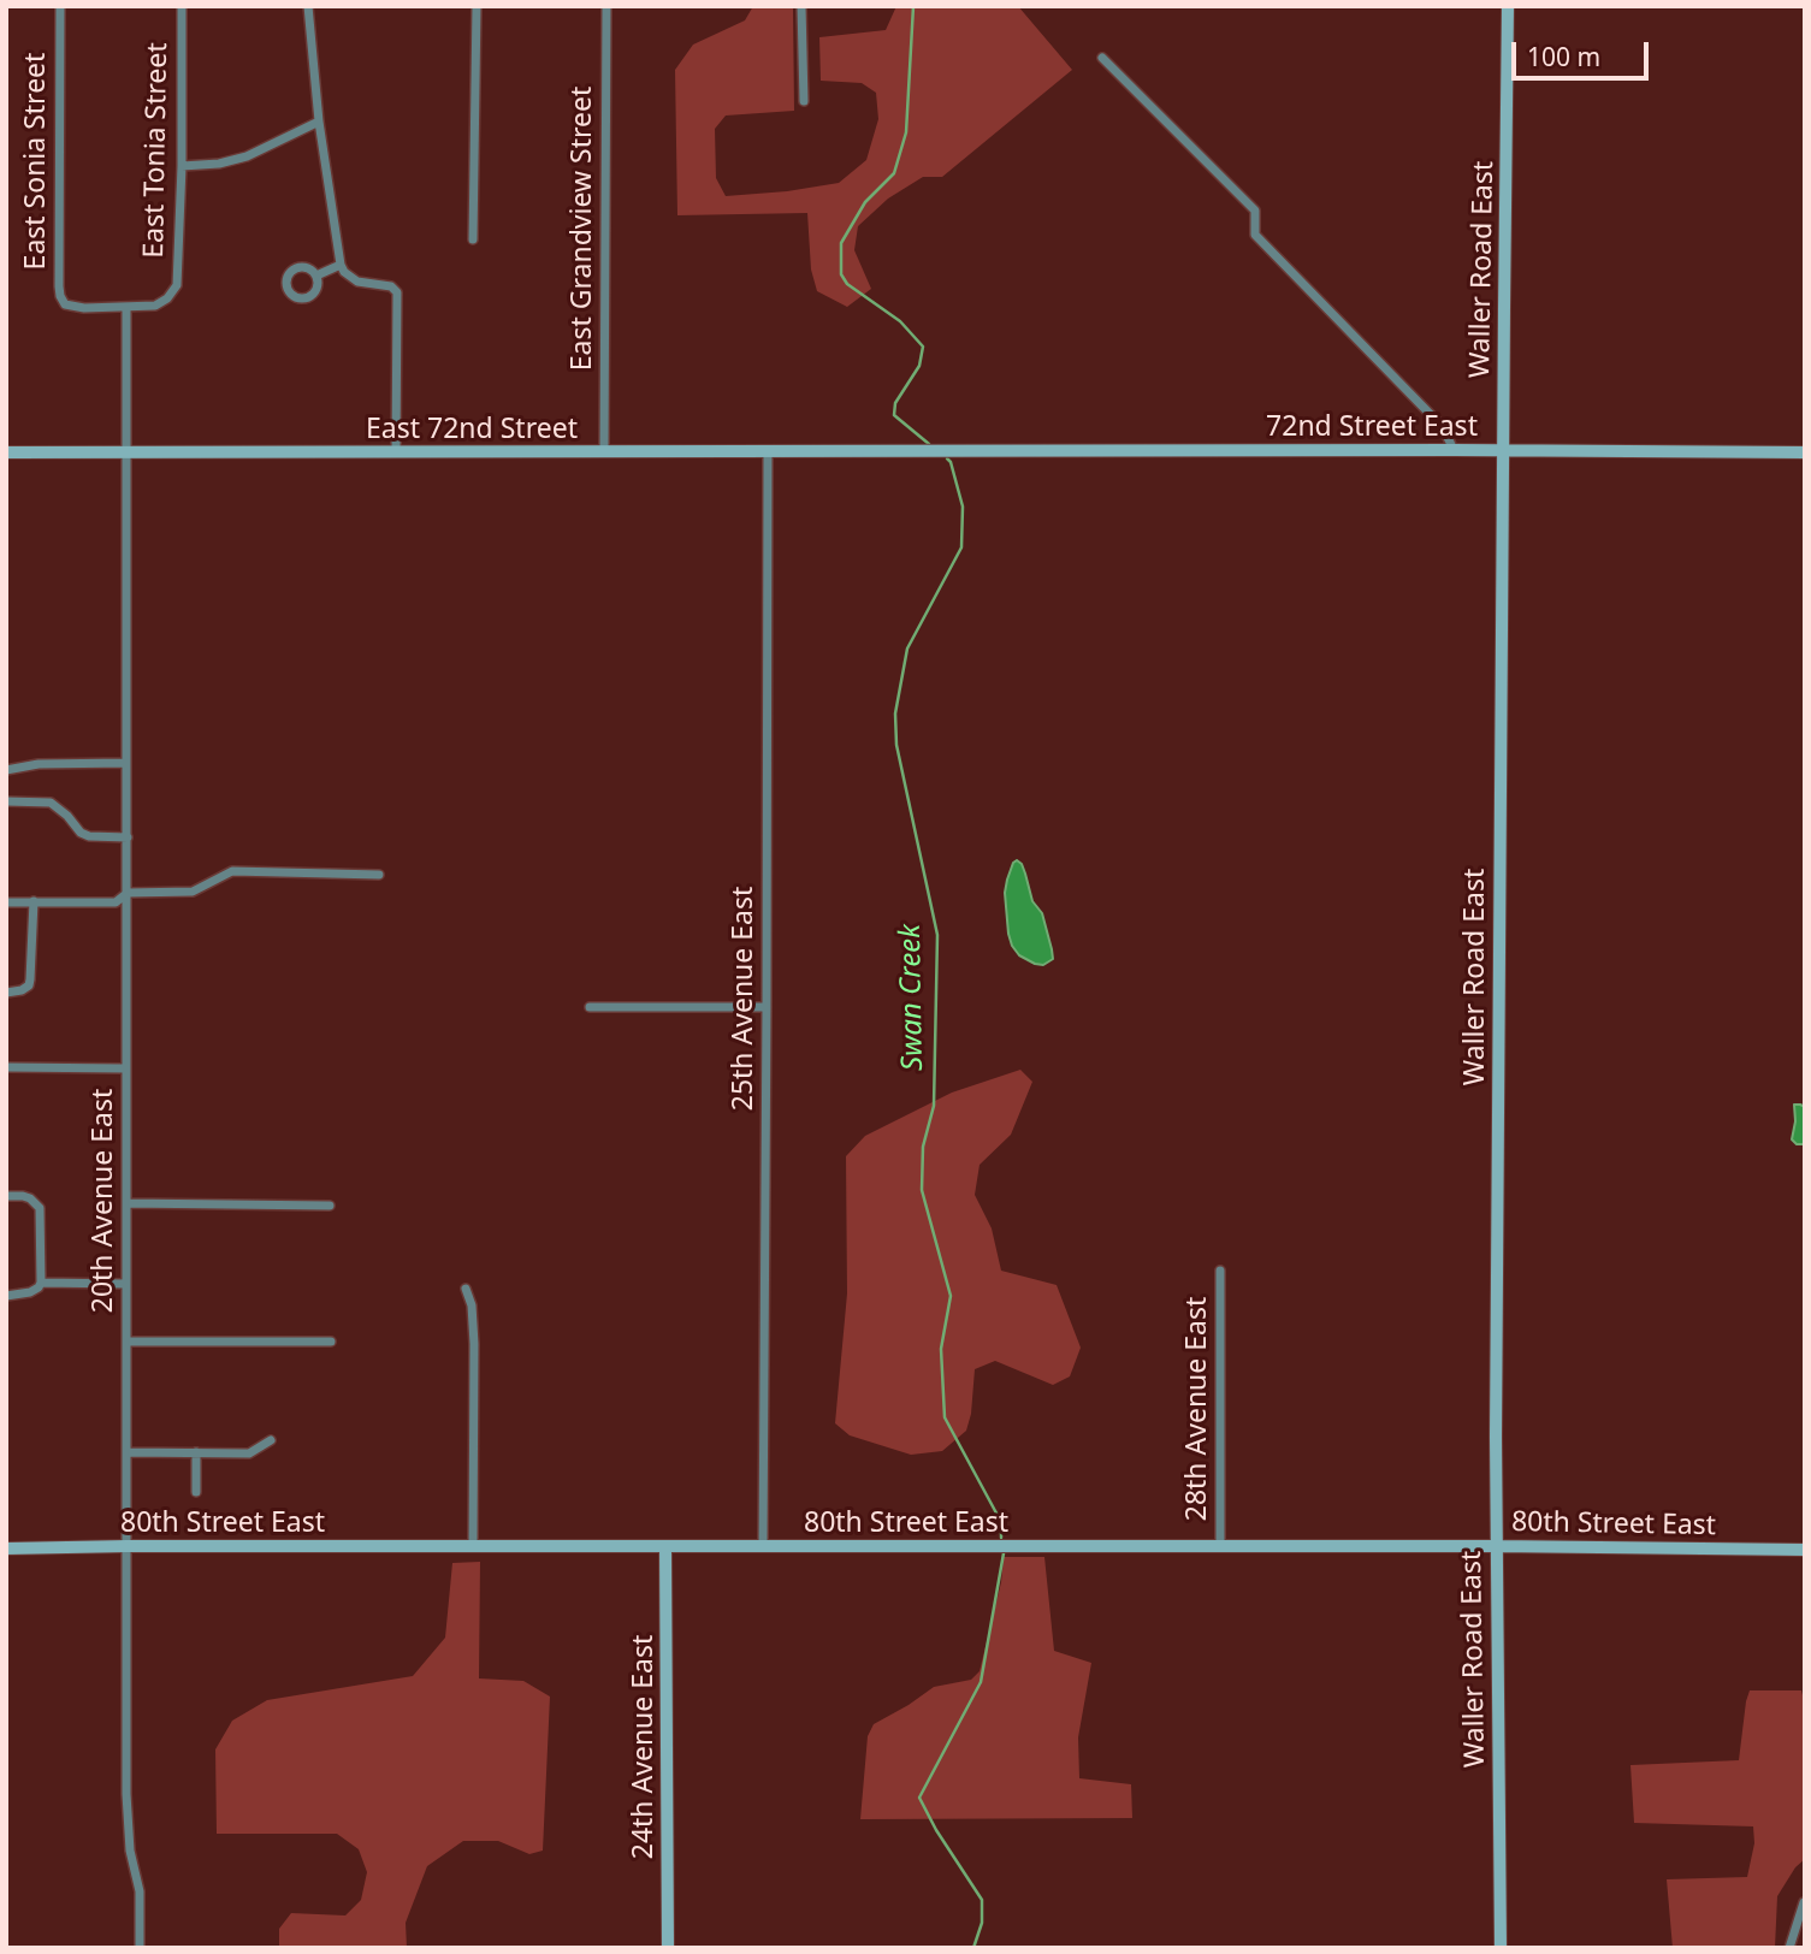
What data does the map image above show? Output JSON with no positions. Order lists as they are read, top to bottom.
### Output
{
  "streets": {
    "street": [
      "East Tonia Street",
      "East Sonia Street",
      "East Grandview Street",
      "Waller Road East",
      "72nd Street East",
      "East 72nd Street",
      "25th Avenue East",
      "20th Avenue East",
      "28th Avenue East",
      "80th Street East",
      "24th Avenue East"
    ]
  },
  "crossings": [
    ["East Tonia Street", "East Sonia Street"],
    ["East Tonia Street", "20th Avenue East"],
    ["East Sonia Street", "20th Avenue East"],
    ["East Grandview Street", "East 72nd Street"],
    ["Waller Road East", "72nd Street East"],
    ["Waller Road East", "80th Street East"],
    ["72nd Street East", "East 72nd Street"],
    ["East 72nd Street", "25th Avenue East"],
    ["East 72nd Street", "20th Avenue East"],
    ["25th Avenue East", "80th Street East"],
    ["20th Avenue East", "80th Street East"],
    ["28th Avenue East", "80th Street East"],
    ["80th Street East", "24th Avenue East"]
  ],
  "water": ["Swan Creek"],
  "scale_bar": "100 m"
}
